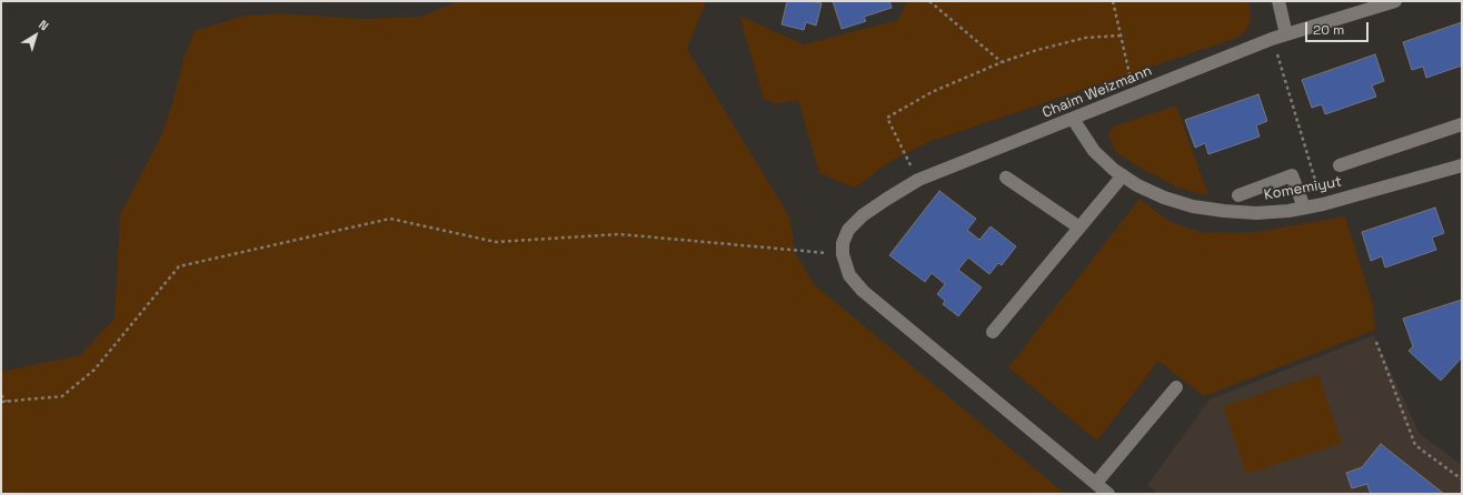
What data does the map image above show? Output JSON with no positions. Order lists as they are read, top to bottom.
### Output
{
  "streets": {
    "street": ["Chaim Weizmann", "Komemiyut"]
  },
  "crossings": [
    ["Chaim Weizmann", "Komemiyut"]
  ],
  "scale_bar": "20 m",
  "north": "top right"
}
